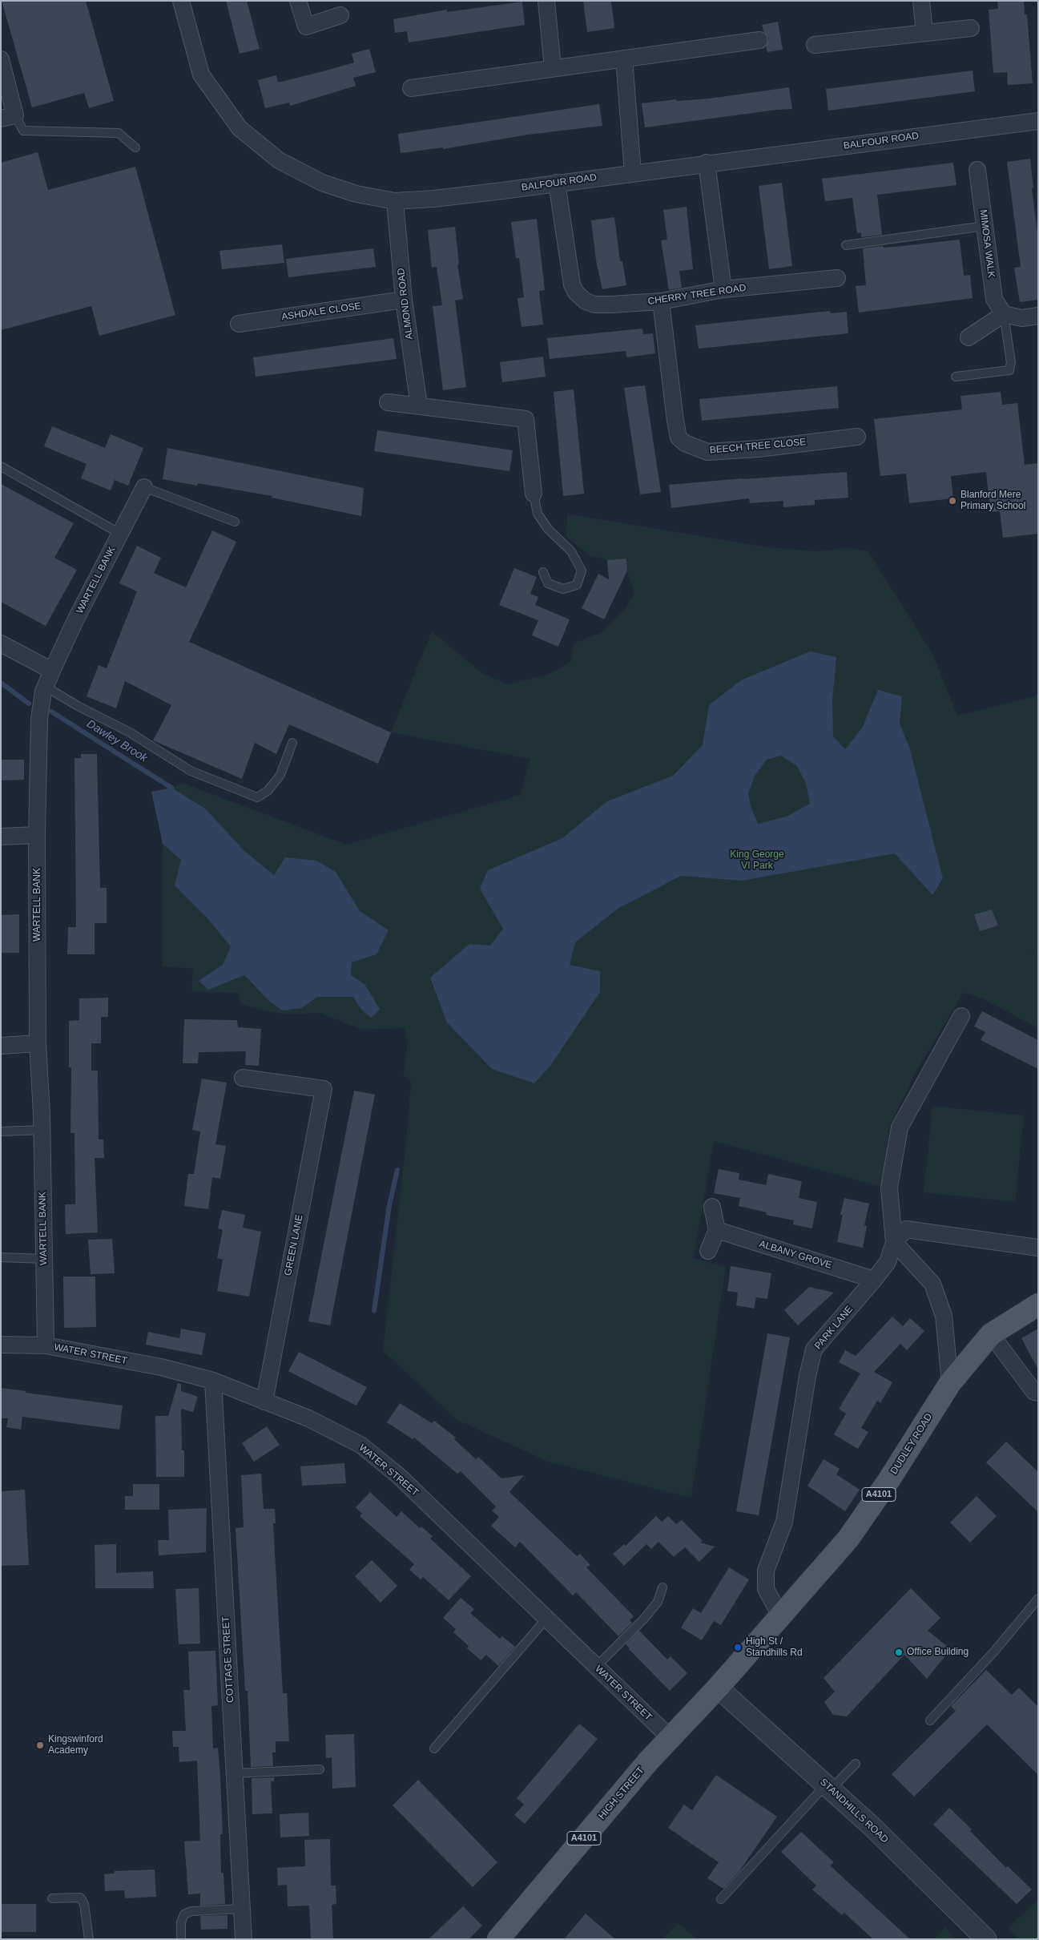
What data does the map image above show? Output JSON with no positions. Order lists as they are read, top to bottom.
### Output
{
  "streets": {
    "main road": ["DUDLEY ROAD", "A4101", "HIGH STREET"],
    "street": [
      "BALFOUR ROAD",
      "MIMOSA WALK",
      "CHERRY TREE ROAD",
      "ALMOND ROAD",
      "ASHDALE CLOSE",
      "BEECH TREE CLOSE",
      "WARTELL BANK",
      "GREEN LANE",
      "ALBANY GROVE",
      "PARK LANE",
      "WATER STREET",
      "COTTAGE STREET",
      "STANDHILLS ROAD"
    ]
  },
  "crossings": [
    ["BALFOUR ROAD", "CHERRY TREE ROAD"],
    ["BALFOUR ROAD", "ALMOND ROAD"],
    ["CHERRY TREE ROAD", "BEECH TREE CLOSE"],
    ["ALMOND ROAD", "ASHDALE CLOSE"],
    ["WARTELL BANK", "WATER STREET"],
    ["GREEN LANE", "WATER STREET"],
    ["ALBANY GROVE", "PARK LANE"],
    ["PARK LANE", "DUDLEY ROAD"],
    ["WATER STREET", "COTTAGE STREET"],
    ["WATER STREET", "HIGH STREET"],
    ["DUDLEY ROAD", "HIGH STREET"],
    ["DUDLEY ROAD", "STANDHILLS ROAD"],
    ["HIGH STREET", "STANDHILLS ROAD"]
  ],
  "water": ["Dawley Brook"],
  "parks": ["King George VI Park"],
  "places": [
    "Blanford Mere Primary School",
    "High St / Standhills Rd",
    "Office Building",
    "Kingswinford Academy"
  ]
}
